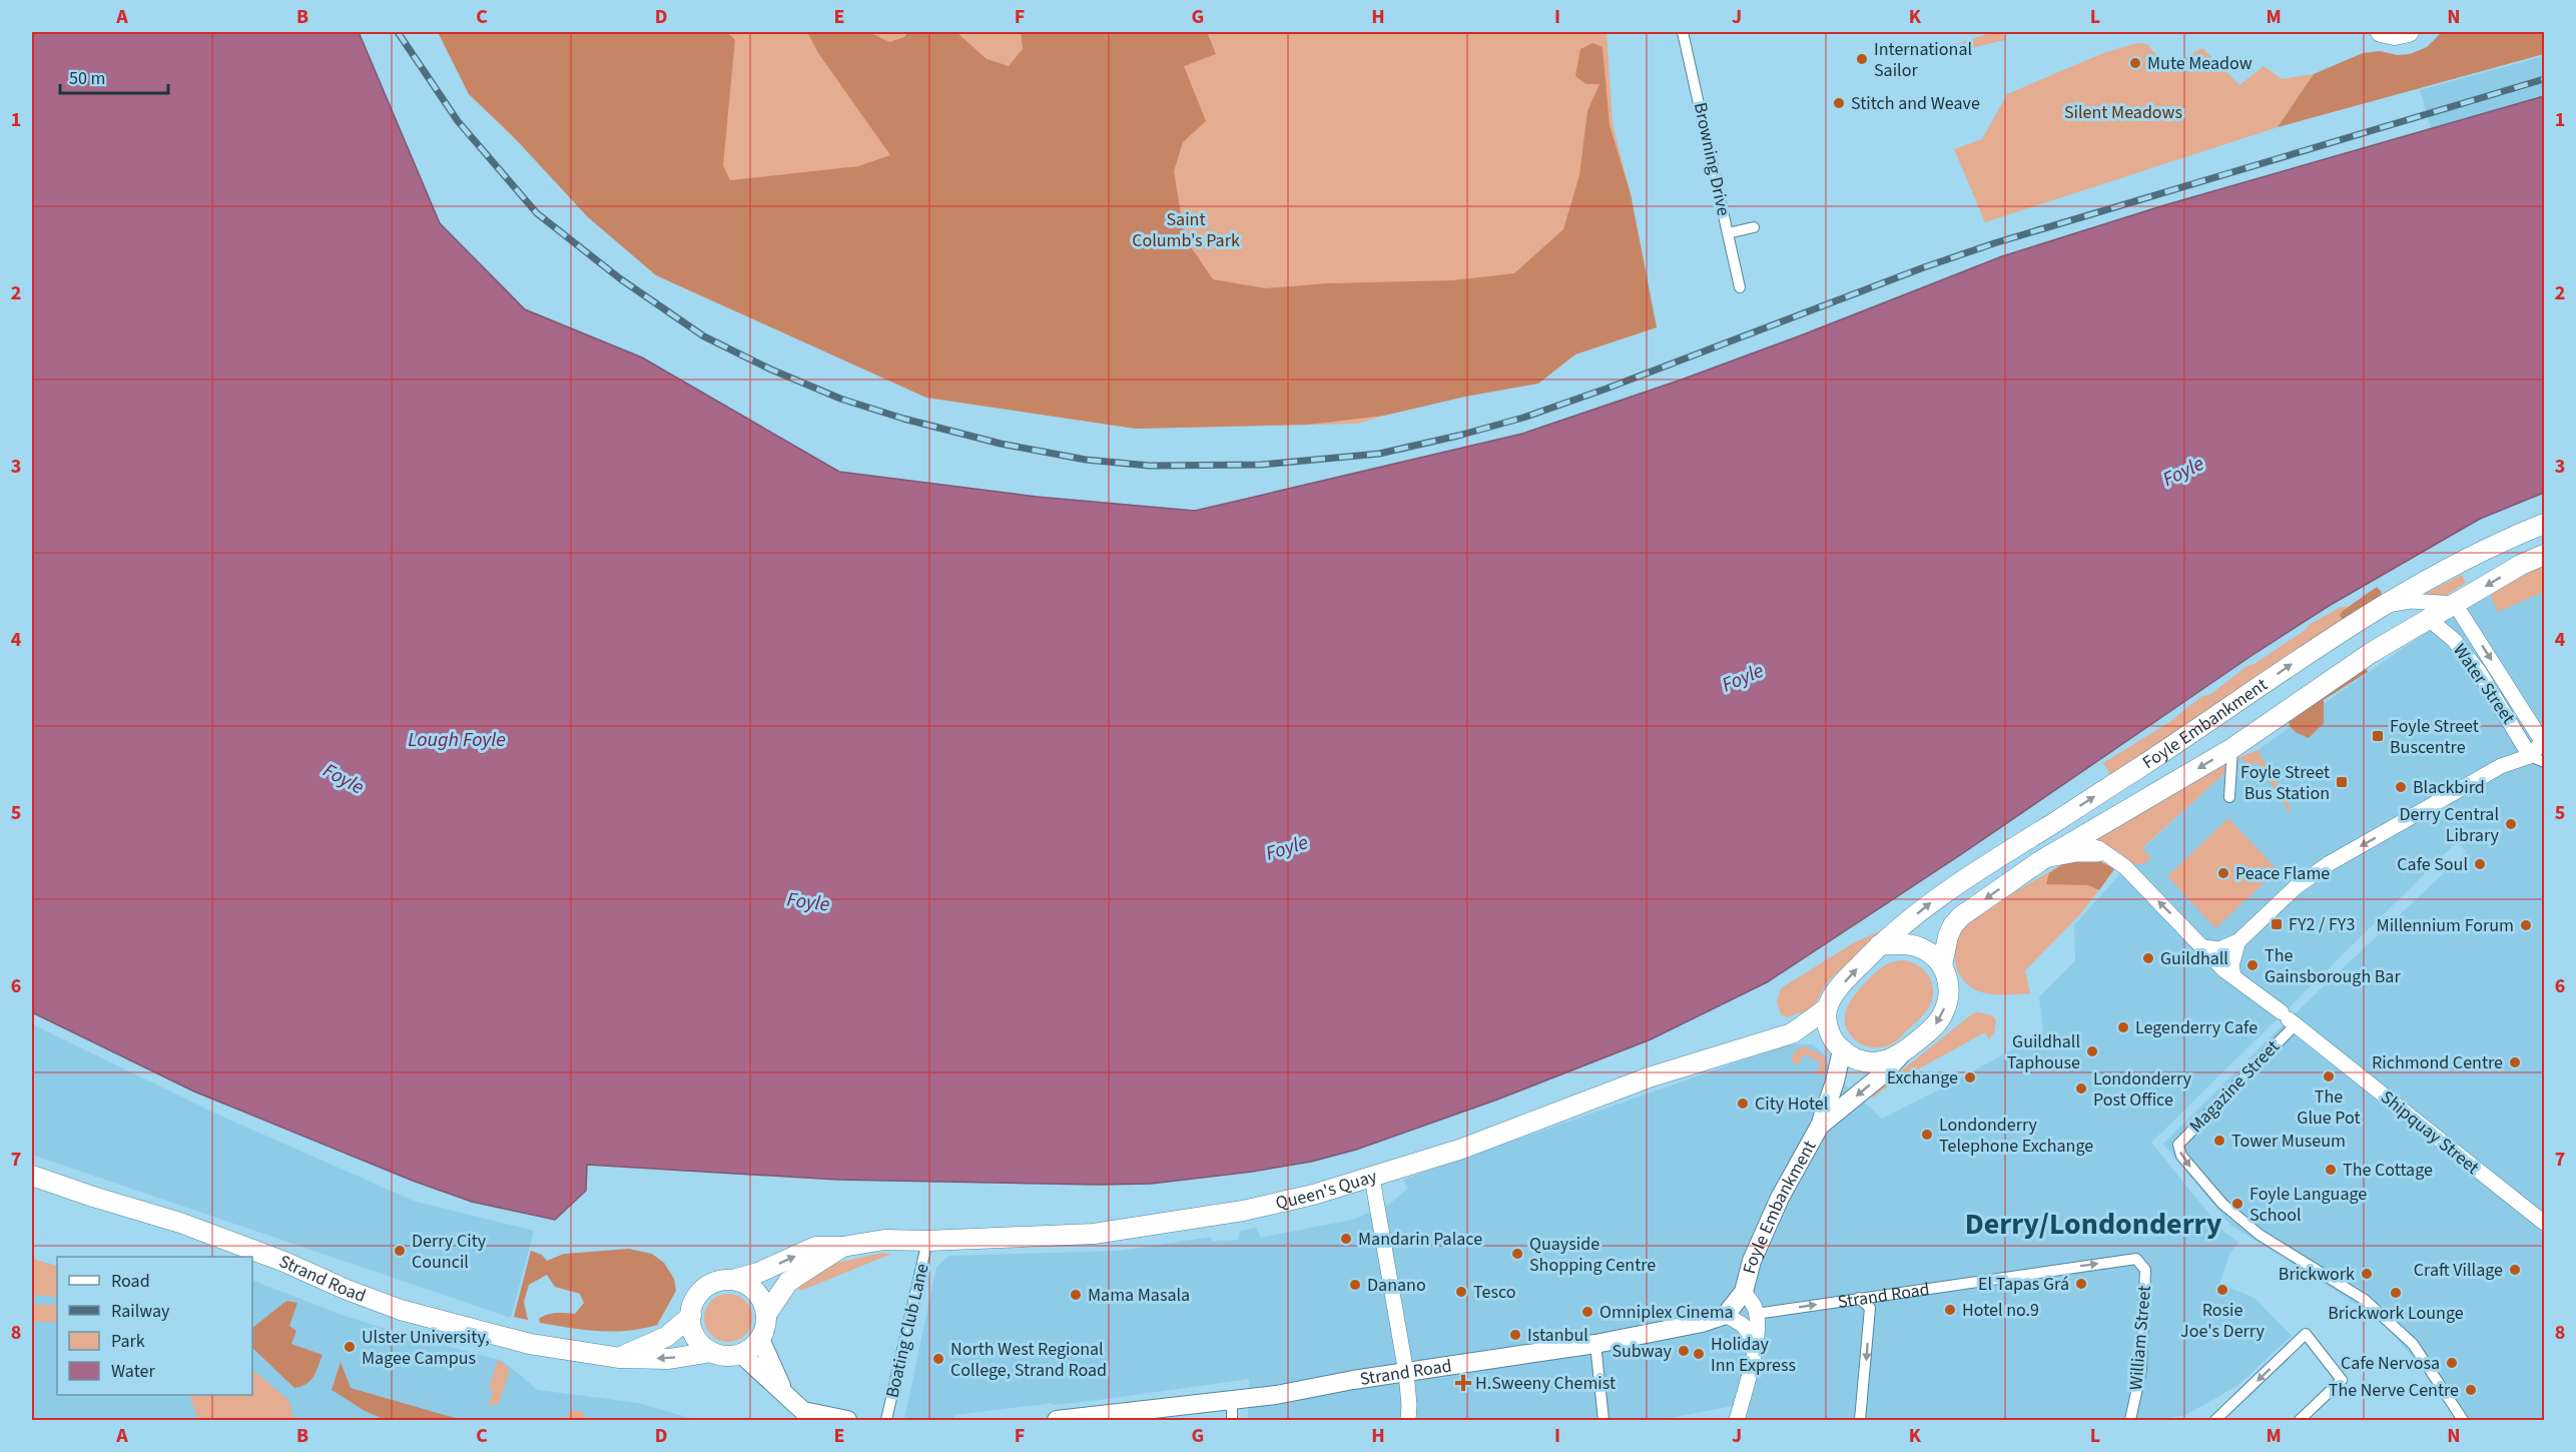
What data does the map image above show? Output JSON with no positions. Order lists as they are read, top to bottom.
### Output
{
  "streets": {
    "highway": ["Foyle Embankment", "Queen's Quay", "Strand Road"],
    "main road": ["Water Street", "Shipquay Street"],
    "street": [
      "Browning Drive",
      "Magazine Street",
      "Boating Club Lane",
      "William Street"
    ]
  },
  "crossings": [
    ["Water Street", "Foyle Embankment"],
    ["Foyle Embankment", "Shipquay Street"],
    ["Foyle Embankment", "Queen's Quay"],
    ["Magazine Street", "Shipquay Street"],
    ["Queen's Quay", "Strand Road"],
    ["Queen's Quay", "Boating Club Lane"],
    ["Strand Road", "William Street"]
  ],
  "districts": ["Derry/Londonderry"],
  "water": ["Foyle", "Lough Foyle"],
  "parks": ["Silent Meadows", "Saint Columb's Park"],
  "places": {
    "other": [
      "International Sailor",
      "Mute Meadow",
      "Stitch and Weave",
      "Blackbird",
      "Derry Central Library",
      "Cafe Soul",
      "Peace Flame",
      "Millennium Forum",
      "Guildhall",
      "The Gainsborough Bar",
      "Legenderry Cafe",
      "Guildhall Taphouse",
      "Richmond Centre",
      "The Glue Pot",
      "Exchange",
      "Londonderry Post Office",
      "City Hotel",
      "Londonderry Telephone Exchange",
      "Tower Museum",
      "The Cottage",
      "Foyle Language School",
      "Mandarin Palace",
      "Derry City Council",
      "Quayside Shopping Centre",
      "Craft Village",
      "Brickwork",
      "El Tapas Grá",
      "Danano",
      "Rosie Joe's Derry",
      "Tesco",
      "Brickwork Lounge",
      "Mama Masala",
      "Hotel no.9",
      "Omniplex Cinema",
      "Istanbul",
      "Ulster University, Magee Campus",
      "Subway",
      "Holiday Inn Express",
      "North West Regional College, Strand Road",
      "Cafe Nervosa",
      "The Nerve Centre"
    ],
    "transit": ["Foyle Street Buscentre", "Foyle Street Bus Station", "FY2 / FY3"],
    "health": ["H.Sweeny Chemist"]
  },
  "legend": [
    "Road",
    "Railway",
    "Park",
    "Water"
  ],
  "scale_bar": "50 m",
  "grid": {
    "columns": [
      "A",
      "B",
      "C",
      "D",
      "E",
      "F",
      "G",
      "H",
      "I",
      "J",
      "K",
      "L",
      "M",
      "N"
    ],
    "rows": [
      "1",
      "2",
      "3",
      "4",
      "5",
      "6",
      "7",
      "8"
    ]
  }
}
